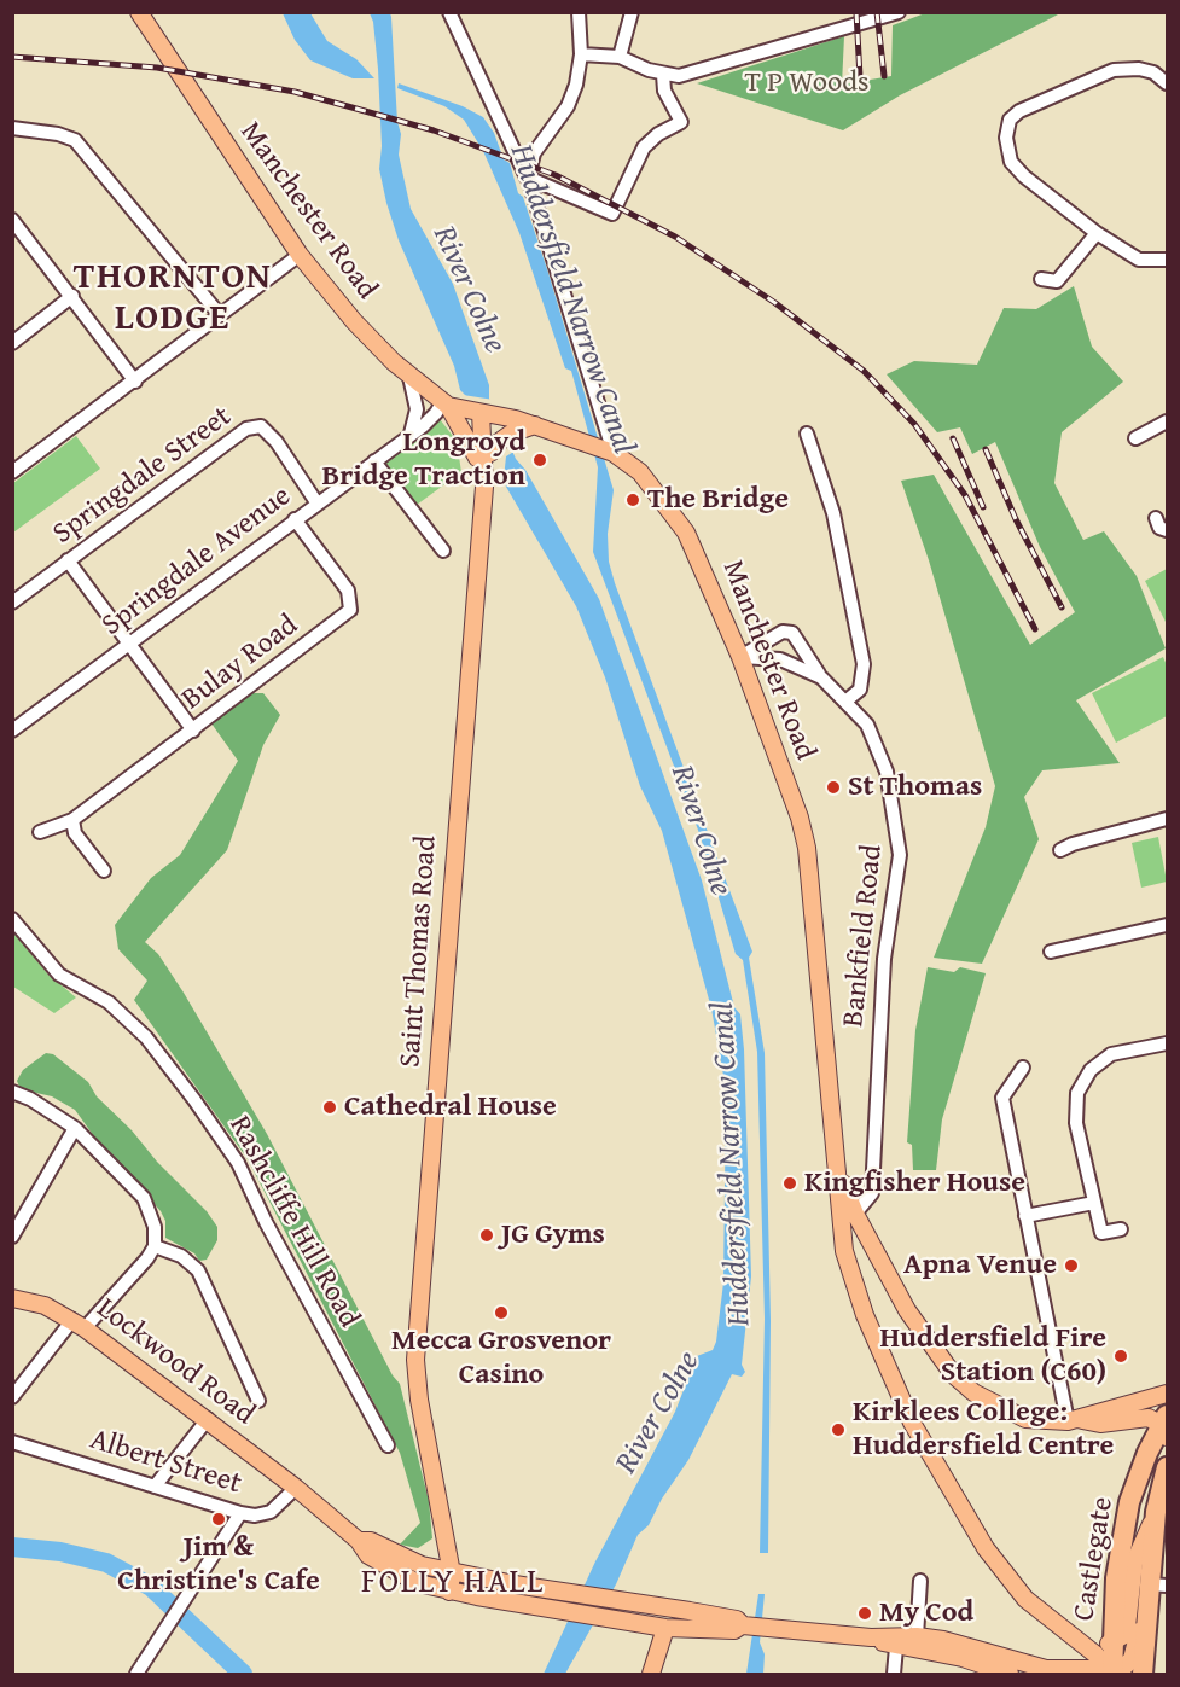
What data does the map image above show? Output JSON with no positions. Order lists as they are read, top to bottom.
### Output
{
  "streets": {
    "highway": ["Castlegate"],
    "main road": ["Manchester Road", "Saint Thomas Road", "Lockwood Road"],
    "street": [
      "Springdale Street",
      "Springdale Avenue",
      "Bulay Road",
      "Bankfield Road",
      "Rashcliffe Hill Road",
      "Albert Street"
    ]
  },
  "crossings": [
    ["Manchester Road", "Springdale Avenue"],
    ["Manchester Road", "Bankfield Road"],
    ["Manchester Road", "Saint Thomas Road"],
    ["Manchester Road", "Castlegate"],
    ["Springdale Street", "Springdale Avenue"],
    ["Springdale Avenue", "Bulay Road"],
    ["Lockwood Road", "Albert Street"]
  ],
  "districts": ["THORNTON LODGE", "FOLLY HALL"],
  "water": ["River Colne", "Huddersfield Narrow Canal"],
  "parks": ["T P Woods"],
  "places": [
    "Longroyd Bridge Traction",
    "The Bridge",
    "St Thomas",
    "Cathedral House",
    "Kingfisher House",
    "JG Gyms",
    "Apna Venue",
    "Mecca Grosvenor Casino",
    "Huddersfield Fire Station (C60)",
    "Kirklees College: Huddersfield Centre",
    "Jim & Christine's Cafe",
    "My Cod"
  ]
}
